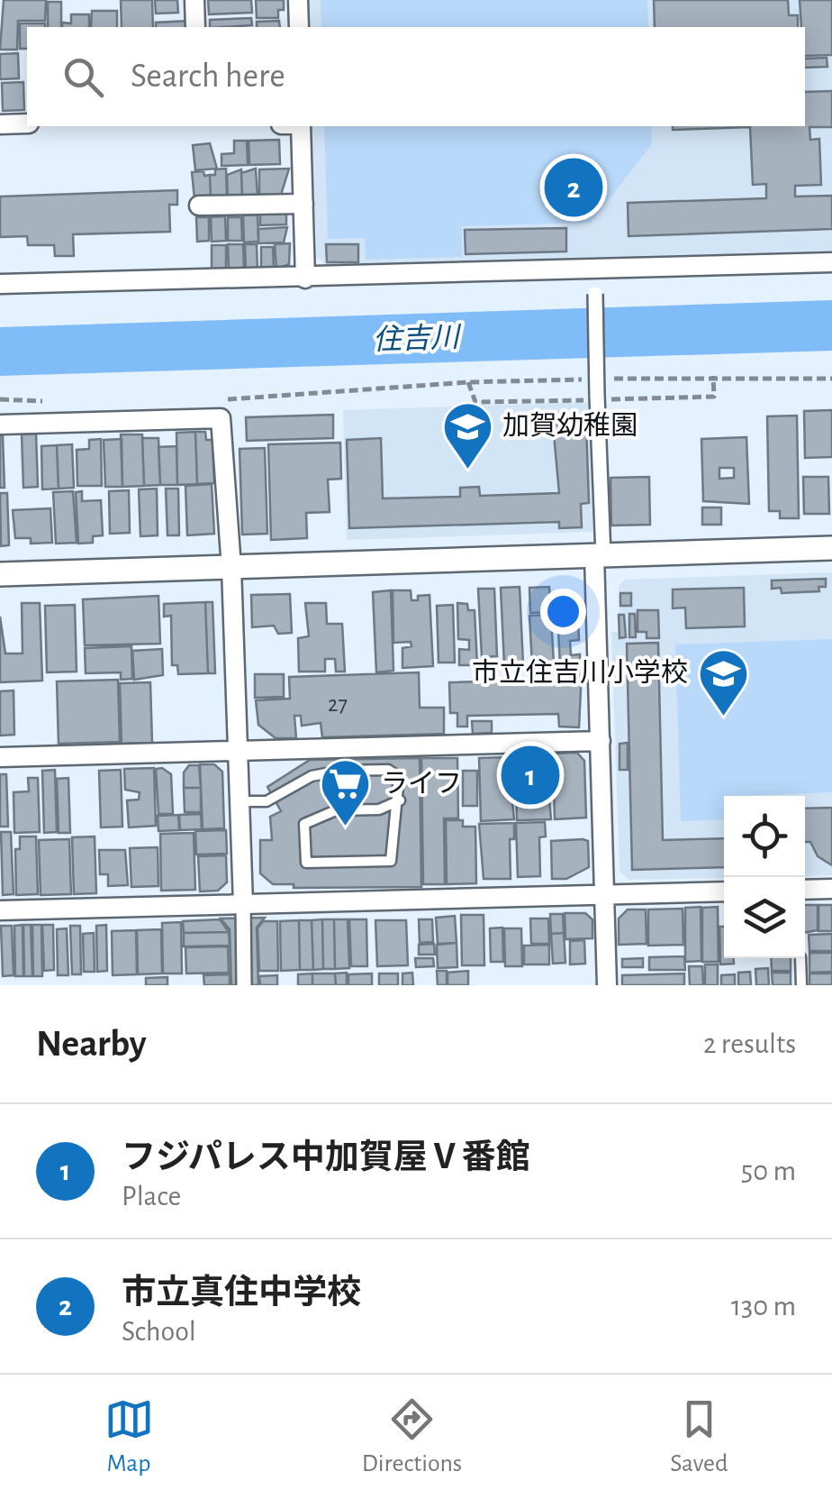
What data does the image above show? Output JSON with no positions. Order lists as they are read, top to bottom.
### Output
{
  "water": ["住吉川"],
  "places": {
    "school or university": ["加賀幼稚園", "市立住吉川小学校"],
    "supermarket": ["ライフ"]
  },
  "house_numbers": ["27"],
  "page": {
    "search": "Search here",
    "pins": ["2", "1"],
    "heading": ["Nearby", "2 results"],
    "list": [
      {
        "mark": "1",
        "name": "フジパレス中加賀屋Ⅴ番館",
        "note": "Place",
        "value": "50 m"
      },
      {
        "mark": "2",
        "name": "市立真住中学校",
        "note": "School",
        "value": "130 m"
      }
    ],
    "nav": ["Map", "Directions", "Saved"]
  }
}
